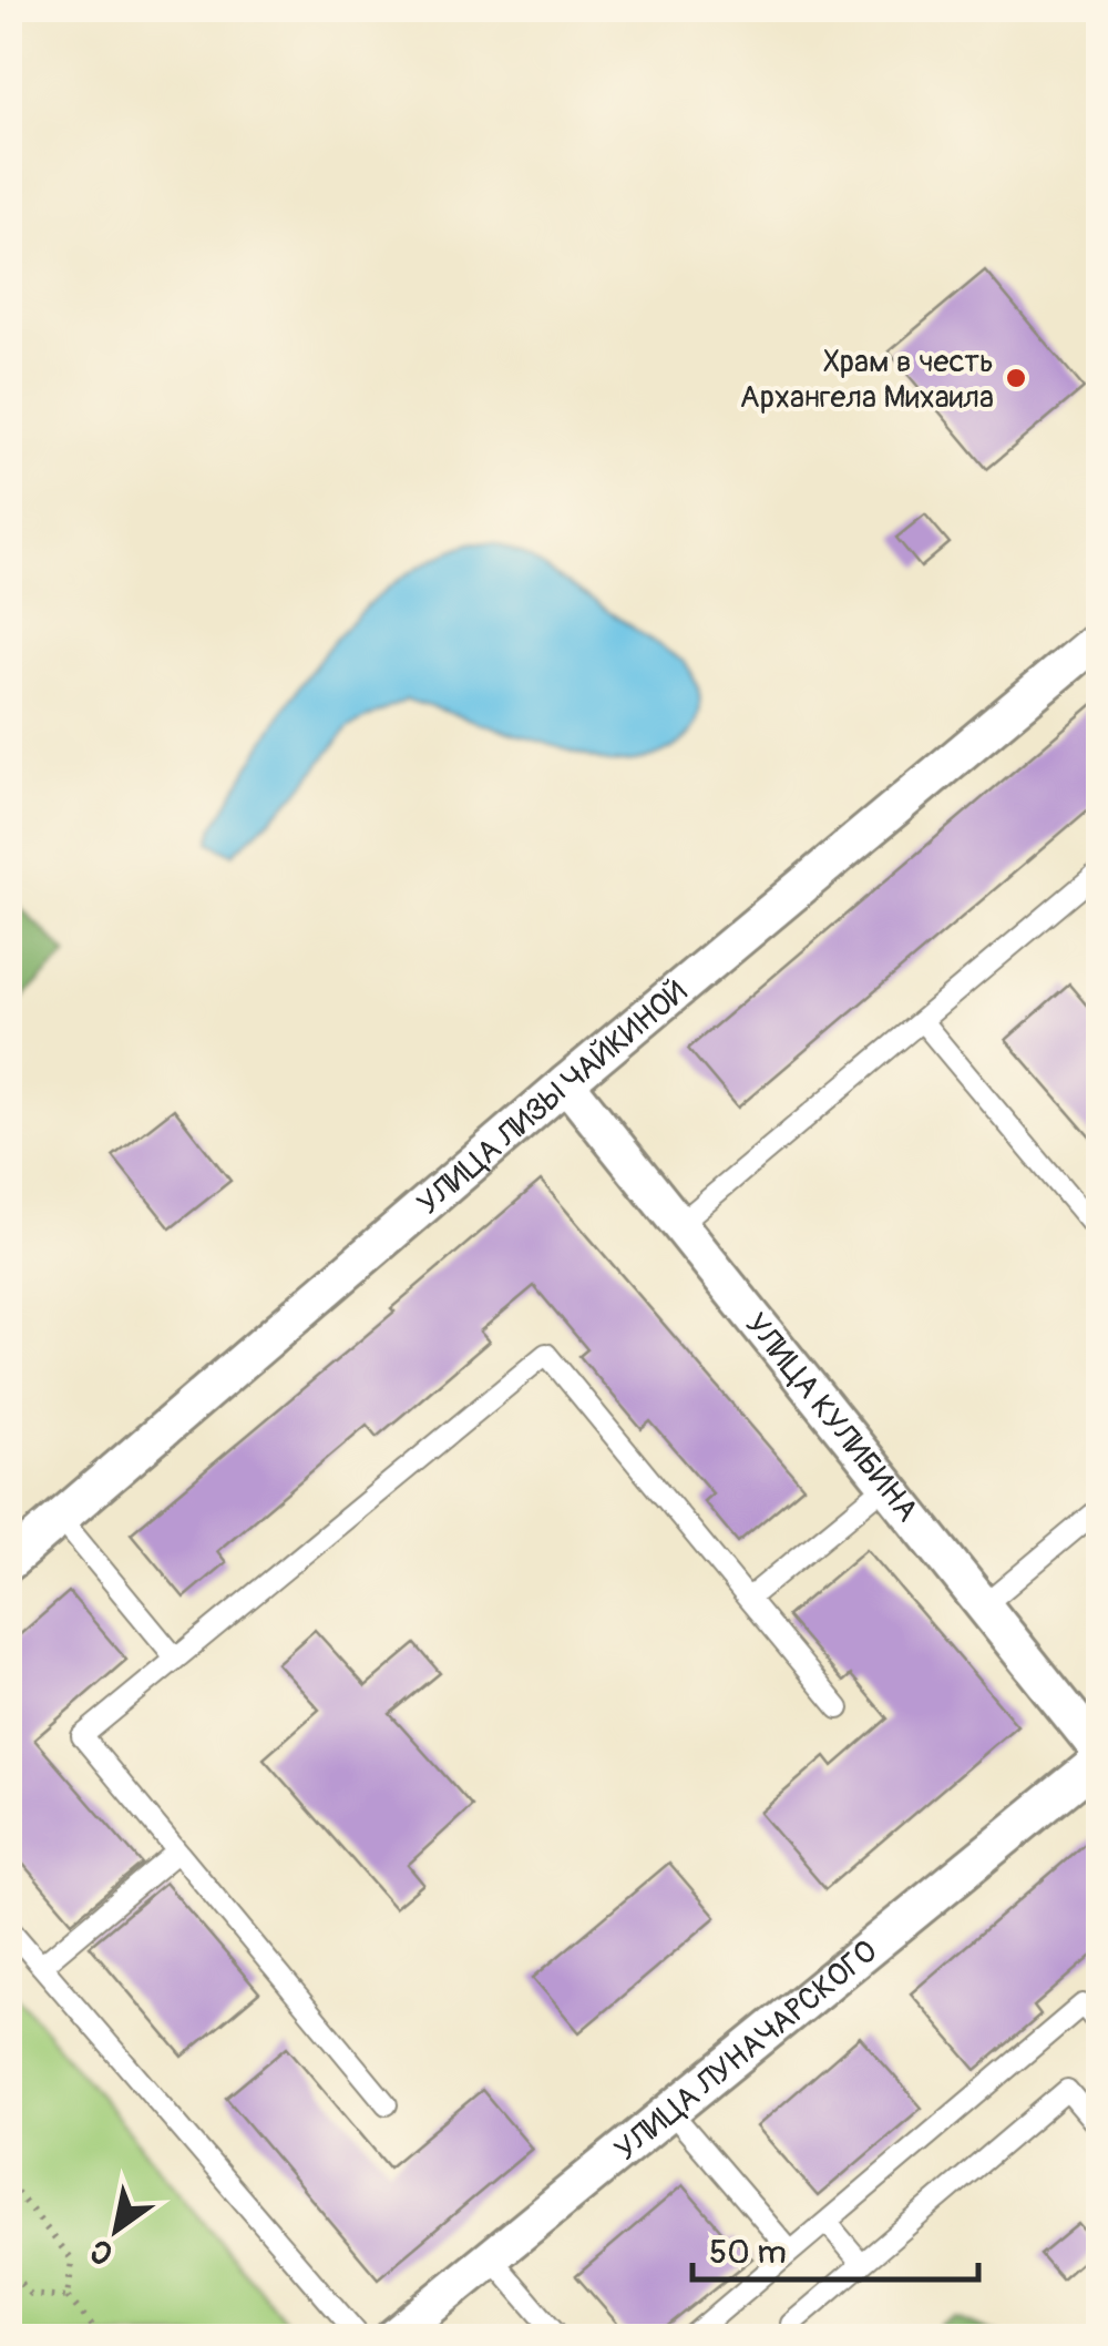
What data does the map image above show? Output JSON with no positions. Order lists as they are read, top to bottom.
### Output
{
  "streets": {
    "street": ["УЛИЦА ЛИЗЫ ЧАЙКИНОЙ", "УЛИЦА КУЛИБИНА", "УЛИЦА ЛУНАЧАРСКОГО"]
  },
  "crossings": [
    ["УЛИЦА ЛИЗЫ ЧАЙКИНОЙ", "УЛИЦА КУЛИБИНА"]
  ],
  "places": ["Храм в честь Архангела Михаила"],
  "scale_bar": "50 m",
  "north": "bottom left"
}
